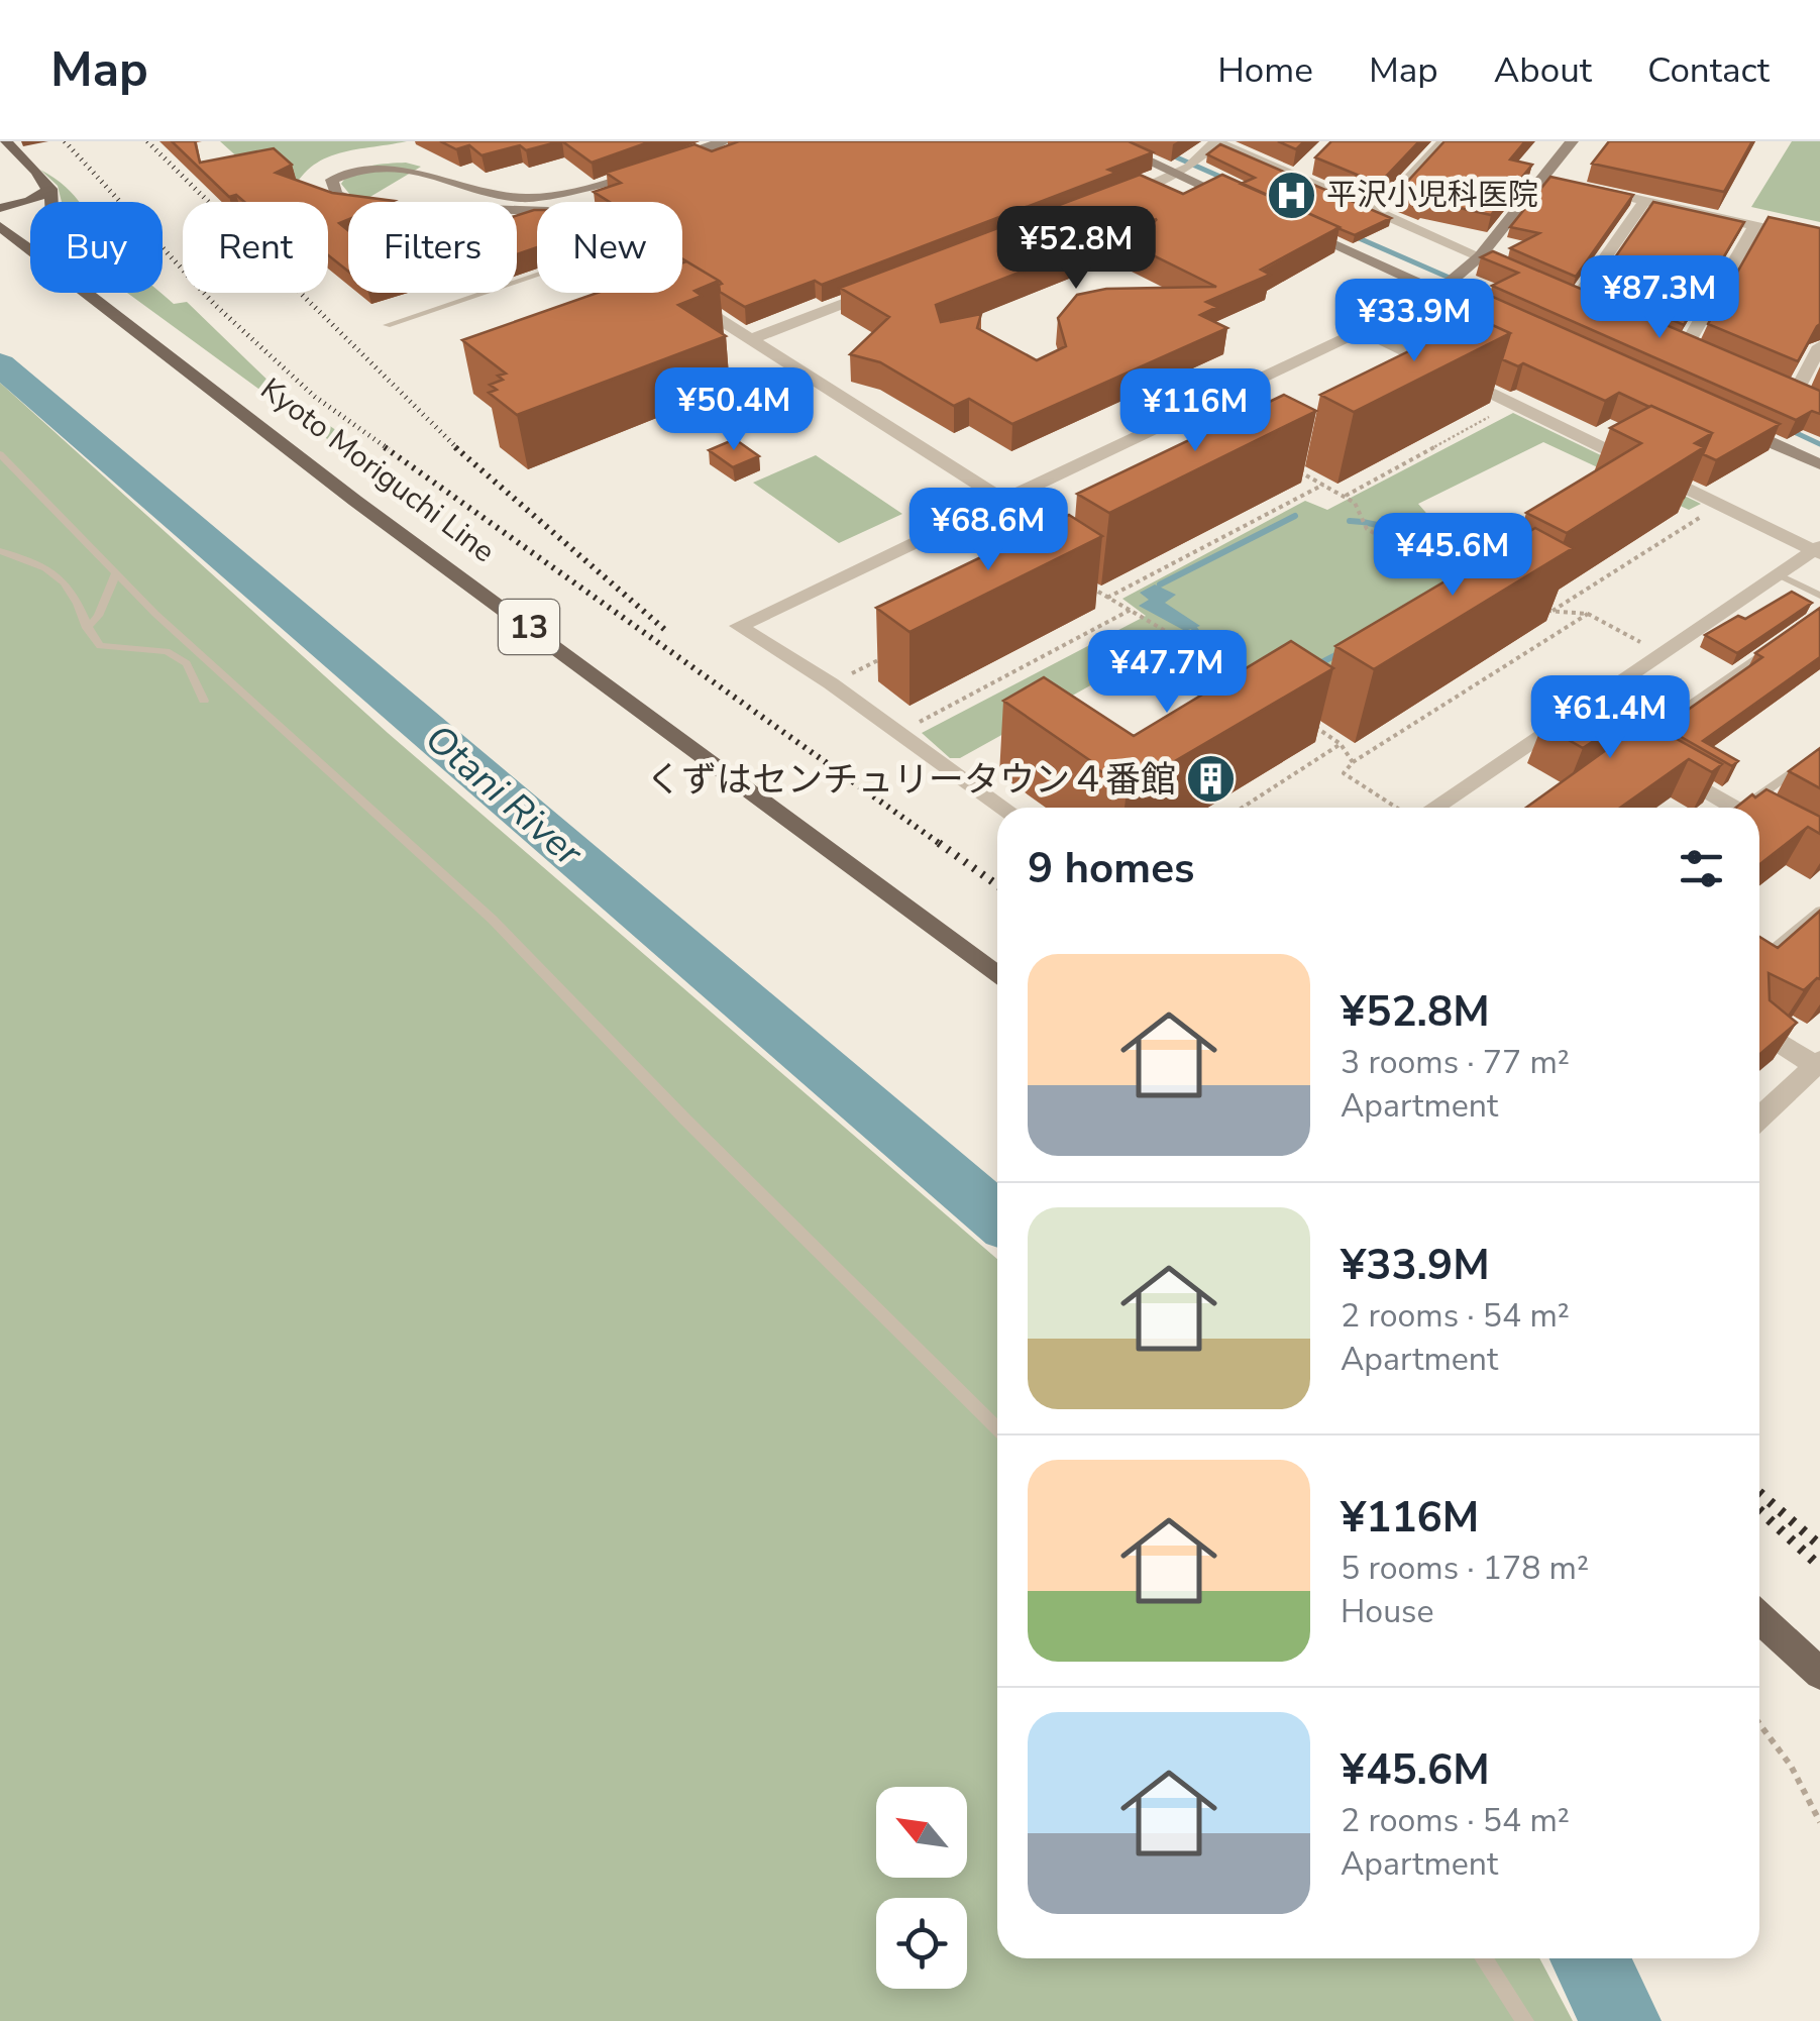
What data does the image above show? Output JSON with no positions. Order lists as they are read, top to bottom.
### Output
{
  "streets": {
    "main road": ["Kyoto Moriguchi Line", "13"]
  },
  "water": ["Otani River"],
  "places": {
    "hospital": ["平沢小児科医院"],
    "building": ["くずはセンチュリータウン４番館"]
  },
  "north": "top left",
  "page": {
    "header": "Map",
    "nav": [
      "Home",
      "Map",
      "About",
      "Contact"
    ],
    "chip": [
      "Buy",
      "Rent",
      "Filters",
      "New"
    ],
    "price": [
      "¥52.8M",
      "¥87.3M",
      "¥33.9M",
      "¥50.4M",
      "¥116M",
      "¥68.6M",
      "¥45.6M",
      "¥47.7M",
      "¥61.4M"
    ],
    "heading": "9 homes",
    "list": [
      {
        "name": "¥52.8M",
        "note": "3 rooms · 77 m² · Apartment"
      },
      {
        "name": "¥33.9M",
        "note": "2 rooms · 54 m² · Apartment"
      },
      {
        "name": "¥116M",
        "note": "5 rooms · 178 m² · House"
      },
      {
        "name": "¥45.6M",
        "note": "2 rooms · 54 m² · Apartment"
      }
    ]
  }
}
